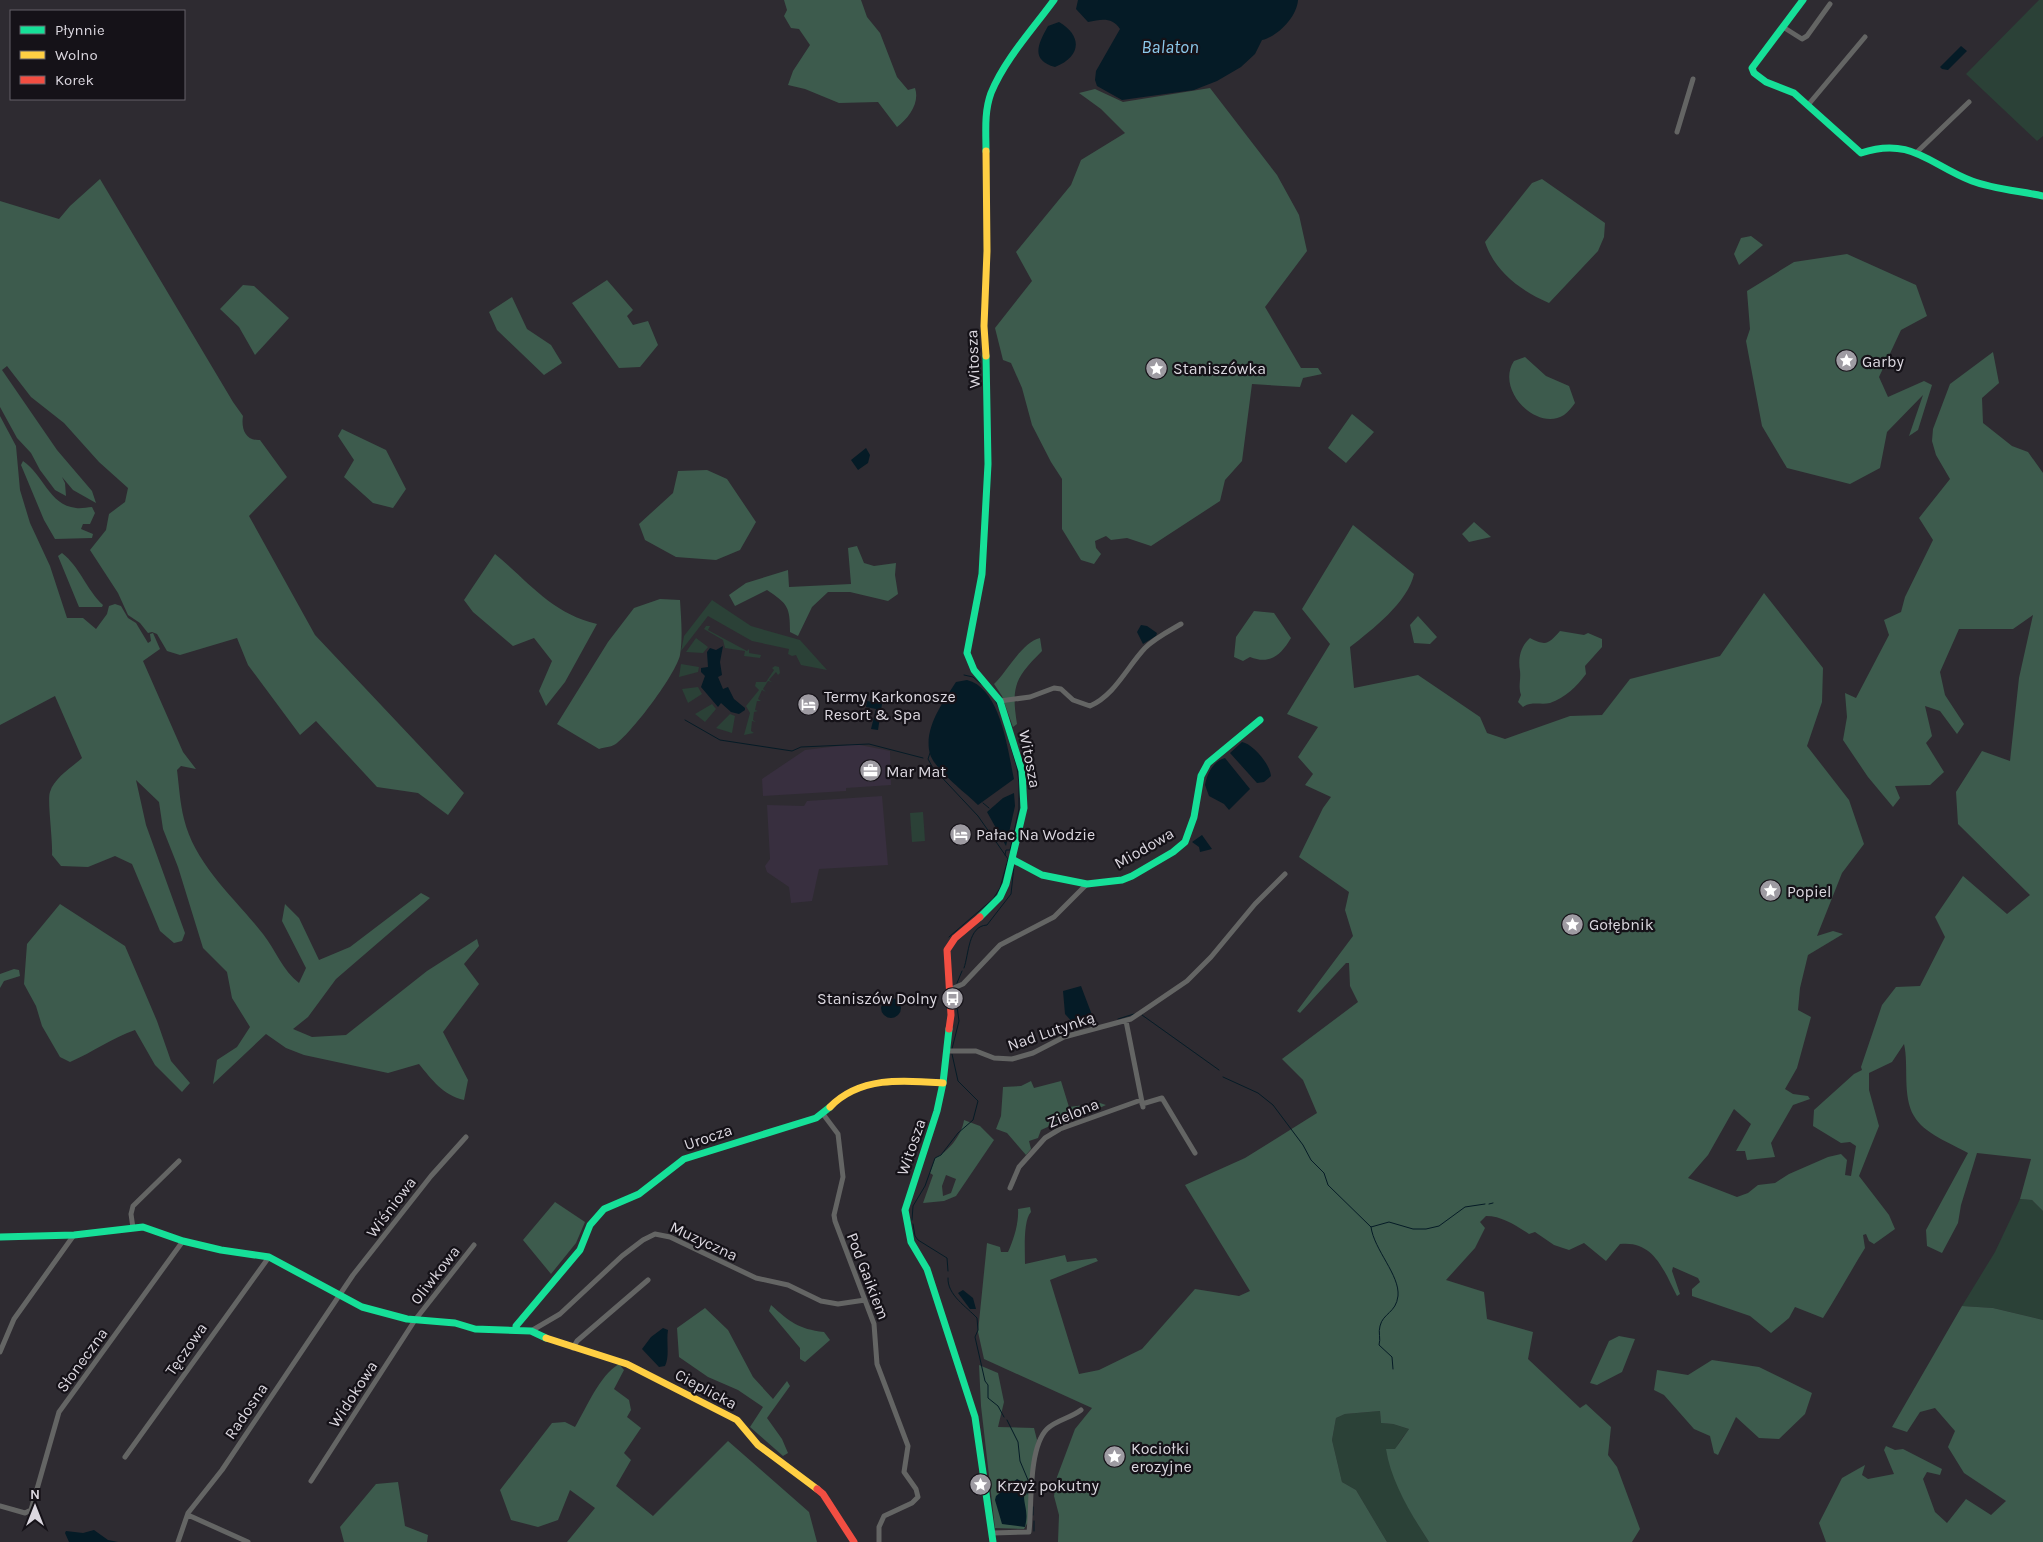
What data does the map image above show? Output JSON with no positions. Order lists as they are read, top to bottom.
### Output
{
  "streets": {
    "street": [
      "Witosza",
      "Miodowa",
      "Nad Lutynką",
      "Zielona",
      "Urocza",
      "Wiśniowa",
      "Muzyczna",
      "Oliwkowa",
      "Pod Gaikiem",
      "Tęczowa",
      "Słoneczna",
      "Cieplicka",
      "Widokowa",
      "Radosna"
    ]
  },
  "crossings": [
    ["Witosza", "Miodowa"],
    ["Witosza", "Nad Lutynką"],
    ["Witosza", "Urocza"],
    ["Urocza", "Pod Gaikiem"],
    ["Wiśniowa", "Radosna"],
    ["Muzyczna", "Pod Gaikiem"],
    ["Muzyczna", "Cieplicka"],
    ["Oliwkowa", "Widokowa"]
  ],
  "water": ["Balaton"],
  "places": {
    "place": [
      "Garby",
      "Staniszówka",
      "Popiel",
      "Gołębnik",
      "Kociołki erozyjne",
      "Krzyż pokutny"
    ],
    "hotel": ["Termy Karkonosze Resort & Spa", "Pałac Na Wodzie"],
    "office": ["Mar Mat"],
    "bus stop": ["Staniszów Dolny"]
  },
  "legend": ["Płynnie", "Wolno", "Korek"],
  "north": "top"
}
